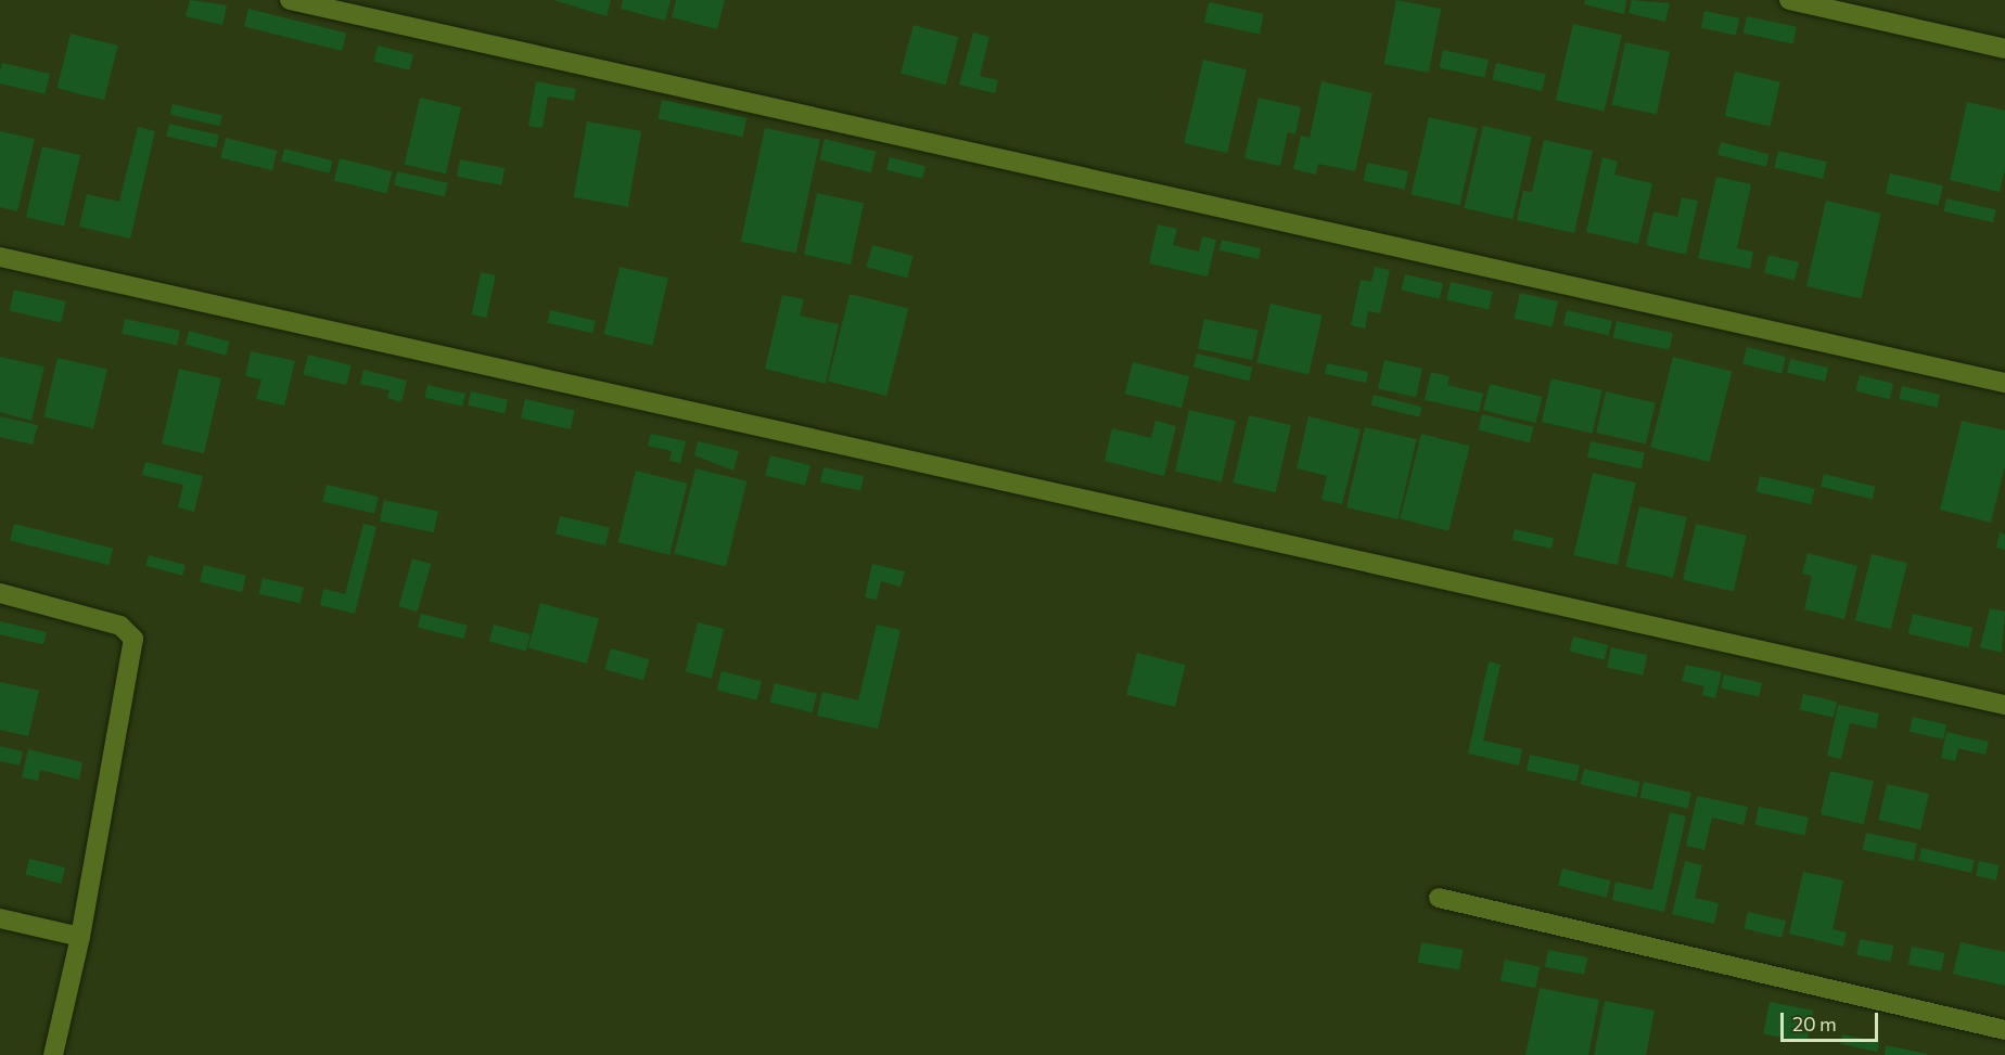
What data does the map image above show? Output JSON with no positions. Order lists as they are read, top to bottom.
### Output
{
  "scale_bar": "20 m"
}
